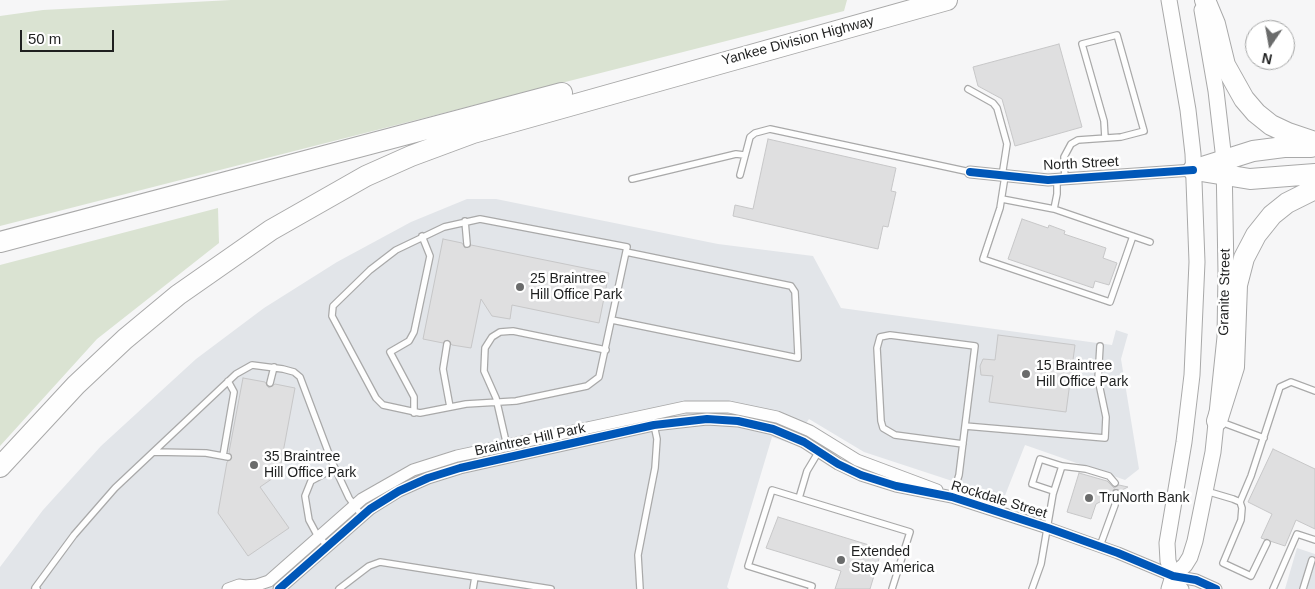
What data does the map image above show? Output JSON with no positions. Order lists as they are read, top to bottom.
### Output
{
  "streets": {
    "highway": ["Yankee Division Highway"],
    "main road": ["Granite Street"],
    "street": ["North Street", "Braintree Hill Park", "Rockdale Street"]
  },
  "crossings": [
    ["North Street", "Granite Street"],
    ["Granite Street", "Rockdale Street"],
    ["Braintree Hill Park", "Rockdale Street"]
  ],
  "places": [
    "25 Braintree Hill Office Park",
    "15 Braintree Hill Office Park",
    "35 Braintree Hill Office Park",
    "TruNorth Bank",
    "Extended Stay America"
  ],
  "scale_bar": "50 m",
  "north": "bottom"
}
